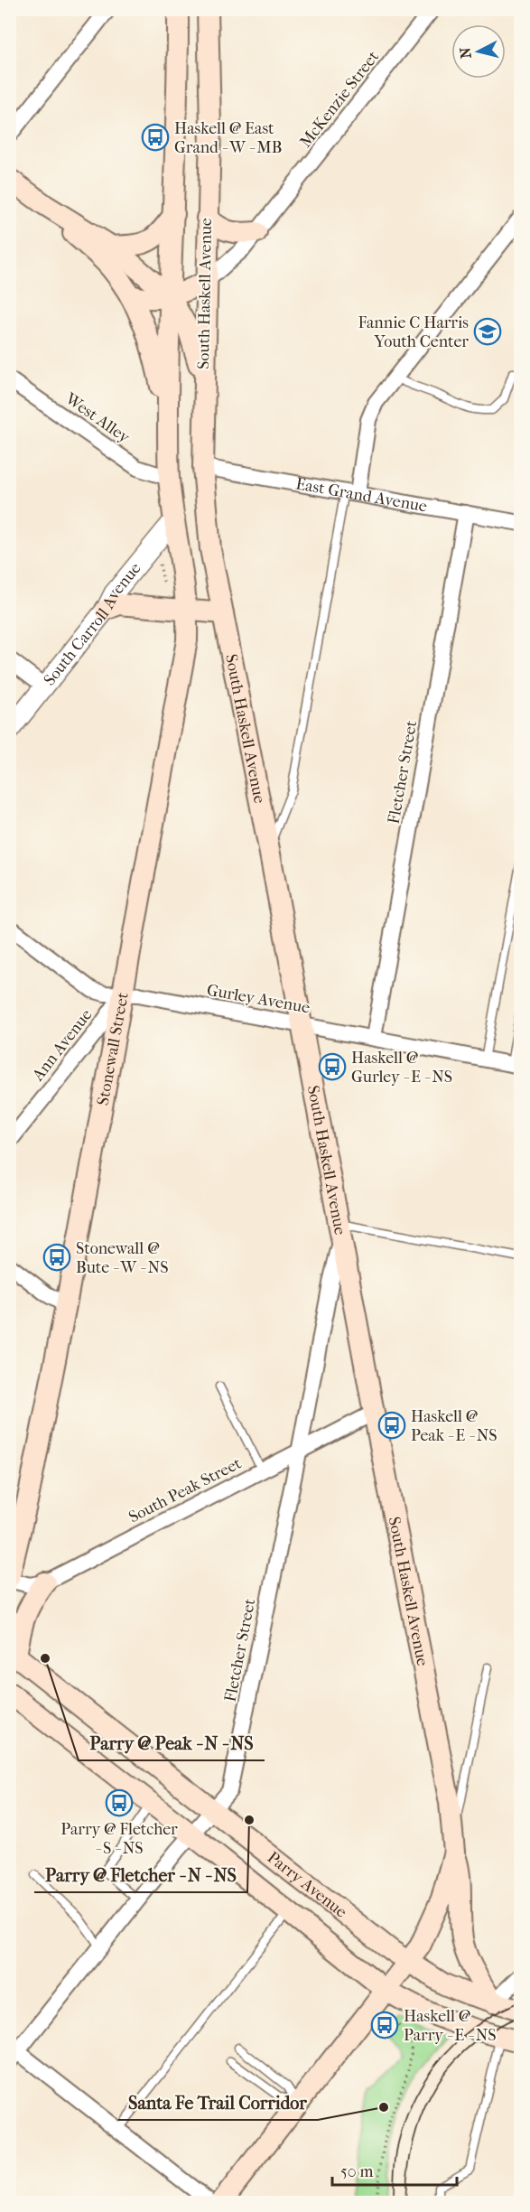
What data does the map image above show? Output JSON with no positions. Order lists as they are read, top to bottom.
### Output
{
  "streets": {
    "main road": ["South Haskell Avenue", "Stonewall Street", "Parry Avenue"],
    "street": [
      "McKenzie Street",
      "West Alley",
      "East Grand Avenue",
      "South Carroll Avenue",
      "Fletcher Street",
      "Gurley Avenue",
      "Ann Avenue",
      "South Peak Street"
    ]
  },
  "crossings": [
    ["McKenzie Street", "South Haskell Avenue"],
    ["South Haskell Avenue", "West Alley"],
    ["South Haskell Avenue", "East Grand Avenue"],
    ["South Haskell Avenue", "South Carroll Avenue"],
    ["South Haskell Avenue", "Fletcher Street"],
    ["South Haskell Avenue", "Gurley Avenue"],
    ["South Haskell Avenue", "Stonewall Street"],
    ["South Haskell Avenue", "South Peak Street"],
    ["South Haskell Avenue", "Parry Avenue"],
    ["East Grand Avenue", "Fletcher Street"],
    ["South Carroll Avenue", "Stonewall Street"],
    ["Fletcher Street", "Gurley Avenue"],
    ["Fletcher Street", "South Peak Street"],
    ["Fletcher Street", "Parry Avenue"],
    ["Gurley Avenue", "Ann Avenue"],
    ["Gurley Avenue", "Stonewall Street"],
    ["Ann Avenue", "Stonewall Street"],
    ["Stonewall Street", "South Peak Street"]
  ],
  "places": {
    "bus stop": [
      "Haskell @ East Grand - W - MB",
      "Haskell @ Gurley - E - NS",
      "Stonewall @ Bute - W - NS",
      "Haskell @ Peak - E - NS",
      "Parry @ Fletcher - S - NS",
      "Haskell @ Parry - E - NS"
    ],
    "school or university": ["Fannie C Harris Youth Center"],
    "other": ["Parry @ Peak - N - NS", "Parry @ Fletcher - N - NS", "Santa Fe Trail Corridor"]
  },
  "scale_bar": "50 m",
  "north": "left"
}
